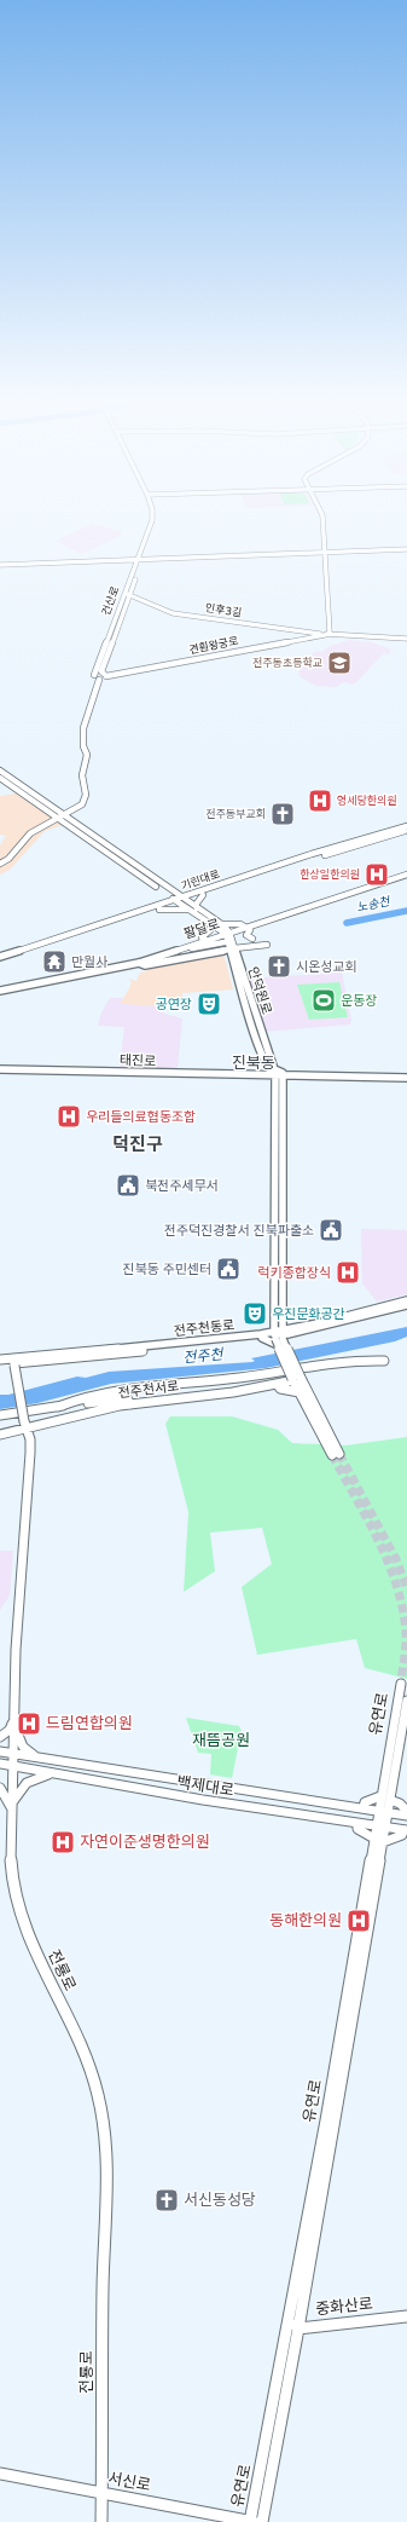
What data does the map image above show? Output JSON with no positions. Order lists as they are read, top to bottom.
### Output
{
  "streets": {
    "street": [
      "건산로",
      "인후3길",
      "견훤왕궁로",
      "기린대로",
      "팔달로",
      "안덕원로",
      "태진로",
      "전주천동로",
      "전주천서로",
      "유연로",
      "백제대로",
      "전룡로",
      "중화산로",
      "서신로"
    ]
  },
  "crossings": [
    ["건산로", "인후3길"],
    ["건산로", "견훤왕궁로"],
    ["인후3길", "견훤왕궁로"],
    ["기린대로", "안덕원로"],
    ["팔달로", "안덕원로"],
    ["안덕원로", "태진로"],
    ["전주천동로", "전룡로"],
    ["전주천서로", "전룡로"],
    ["유연로", "백제대로"],
    ["유연로", "중화산로"],
    ["유연로", "서신로"],
    ["백제대로", "전룡로"],
    ["전룡로", "서신로"]
  ],
  "districts": ["진북동", "덕진구"],
  "water": ["노송천", "전주천"],
  "parks": ["재뜸공원"],
  "places": {
    "school or university": ["전주동초등학교"],
    "hospital": [
      "영세당한의원",
      "한상일한의원",
      "우리들의료협동조합",
      "럭키종합장식",
      "드림연합의원",
      "자연이준생명한의원",
      "동해한의원"
    ],
    "church": ["전주동부교회", "시온성교회", "서신동성당"],
    "temple": ["만월사"],
    "sports": ["운동장"],
    "theatre": ["공연장", "우진문화공간"],
    "public building": ["북전주세무서", "전주덕진경찰서 진북파출소", "진북동 주민센터"]
  }
}
